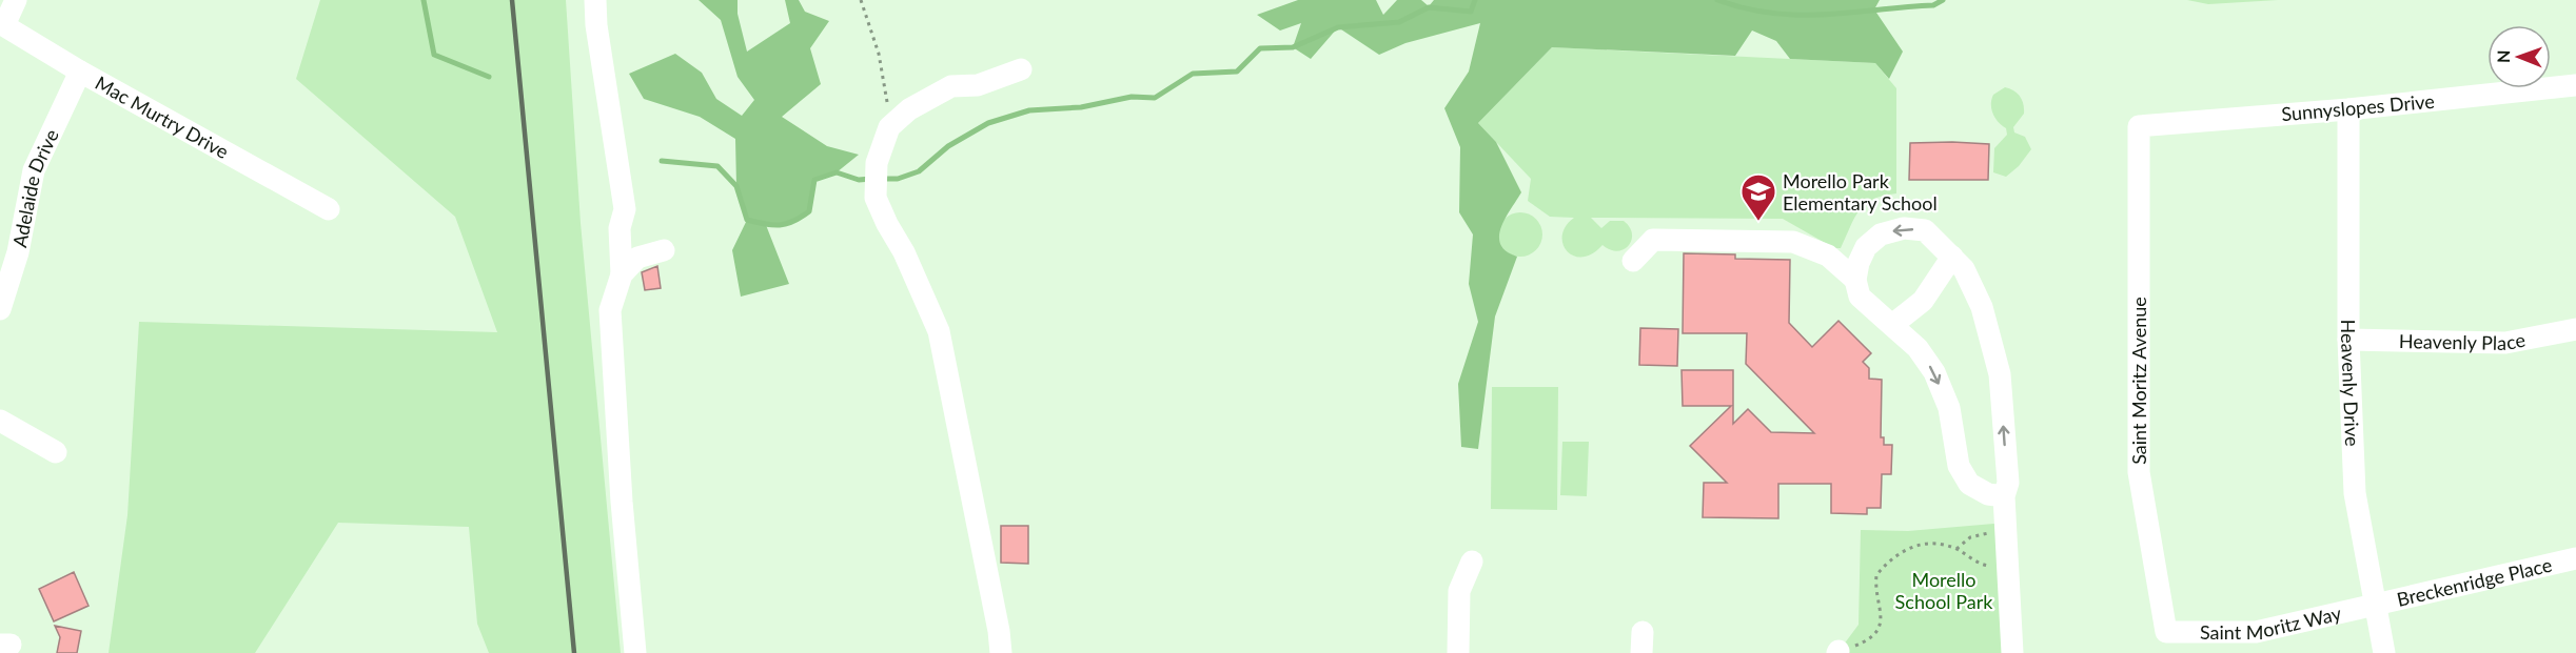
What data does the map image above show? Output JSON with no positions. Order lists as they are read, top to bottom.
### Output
{
  "streets": {
    "street": [
      "Sunnyslopes Drive",
      "Mac Murtry Drive",
      "Adelaide Drive",
      "Heavenly Place",
      "Saint Moritz Avenue",
      "Heavenly Drive",
      "Breckenridge Place",
      "Saint Moritz Way"
    ]
  },
  "crossings": [
    ["Sunnyslopes Drive", "Saint Moritz Avenue"],
    ["Sunnyslopes Drive", "Heavenly Drive"],
    ["Mac Murtry Drive", "Adelaide Drive"],
    ["Heavenly Place", "Heavenly Drive"],
    ["Saint Moritz Avenue", "Saint Moritz Way"],
    ["Heavenly Drive", "Breckenridge Place"],
    ["Heavenly Drive", "Saint Moritz Way"],
    ["Breckenridge Place", "Saint Moritz Way"]
  ],
  "parks": ["Morello School Park"],
  "places": {
    "school or university": ["Morello Park Elementary School"]
  },
  "north": "left"
}
